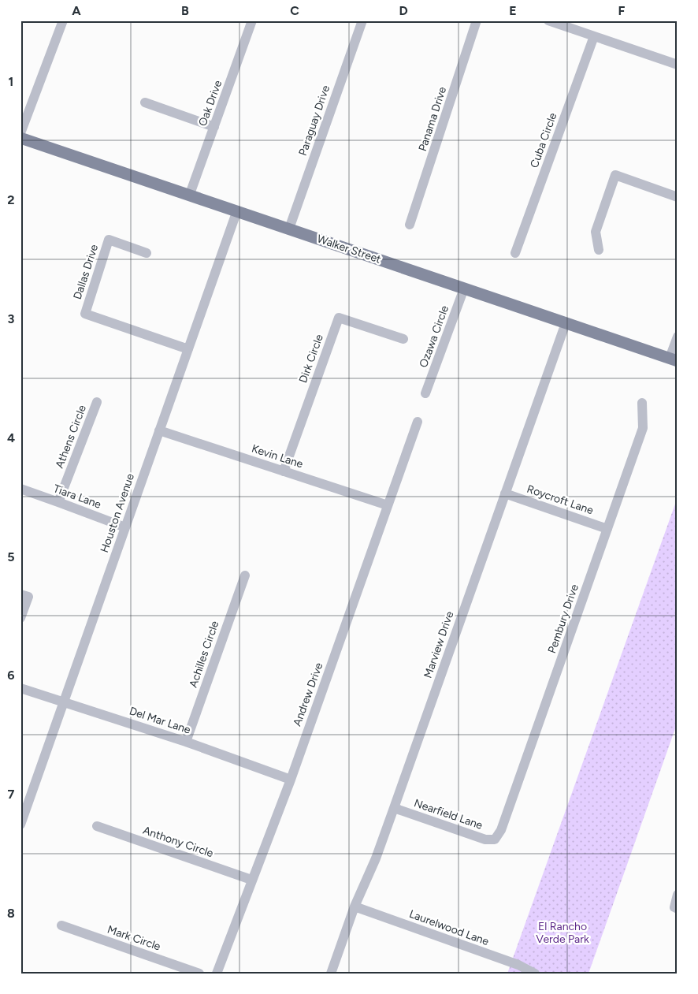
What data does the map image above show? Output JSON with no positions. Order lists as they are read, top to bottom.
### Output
{
  "streets": {
    "main road": ["Walker Street"],
    "street": [
      "Oak Drive",
      "Panama Drive",
      "Paraguay Drive",
      "Cuba Circle",
      "Dallas Drive",
      "Ozawa Circle",
      "Dirk Circle",
      "Athens Circle",
      "Kevin Lane",
      "Tiara Lane",
      "Roycroft Lane",
      "Houston Avenue",
      "Pembury Drive",
      "Marview Drive",
      "Achilles Circle",
      "Andrew Drive",
      "Del Mar Lane",
      "Nearfield Lane",
      "Anthony Circle",
      "Laurelwood Lane",
      "Mark Circle"
    ]
  },
  "crossings": [
    ["Oak Drive", "Walker Street"],
    ["Paraguay Drive", "Walker Street"],
    ["Walker Street", "Ozawa Circle"],
    ["Walker Street", "Houston Avenue"],
    ["Walker Street", "Marview Drive"],
    ["Dallas Drive", "Houston Avenue"],
    ["Dirk Circle", "Kevin Lane"],
    ["Athens Circle", "Tiara Lane"],
    ["Kevin Lane", "Houston Avenue"],
    ["Kevin Lane", "Andrew Drive"],
    ["Tiara Lane", "Houston Avenue"],
    ["Roycroft Lane", "Pembury Drive"],
    ["Roycroft Lane", "Marview Drive"],
    ["Houston Avenue", "Del Mar Lane"],
    ["Pembury Drive", "Nearfield Lane"],
    ["Marview Drive", "Nearfield Lane"],
    ["Marview Drive", "Laurelwood Lane"],
    ["Achilles Circle", "Del Mar Lane"],
    ["Andrew Drive", "Del Mar Lane"],
    ["Andrew Drive", "Anthony Circle"]
  ],
  "parks": ["El Rancho Verde Park"],
  "grid": {
    "columns": [
      "A",
      "B",
      "C",
      "D",
      "E",
      "F"
    ],
    "rows": [
      "1",
      "2",
      "3",
      "4",
      "5",
      "6",
      "7",
      "8"
    ]
  }
}
